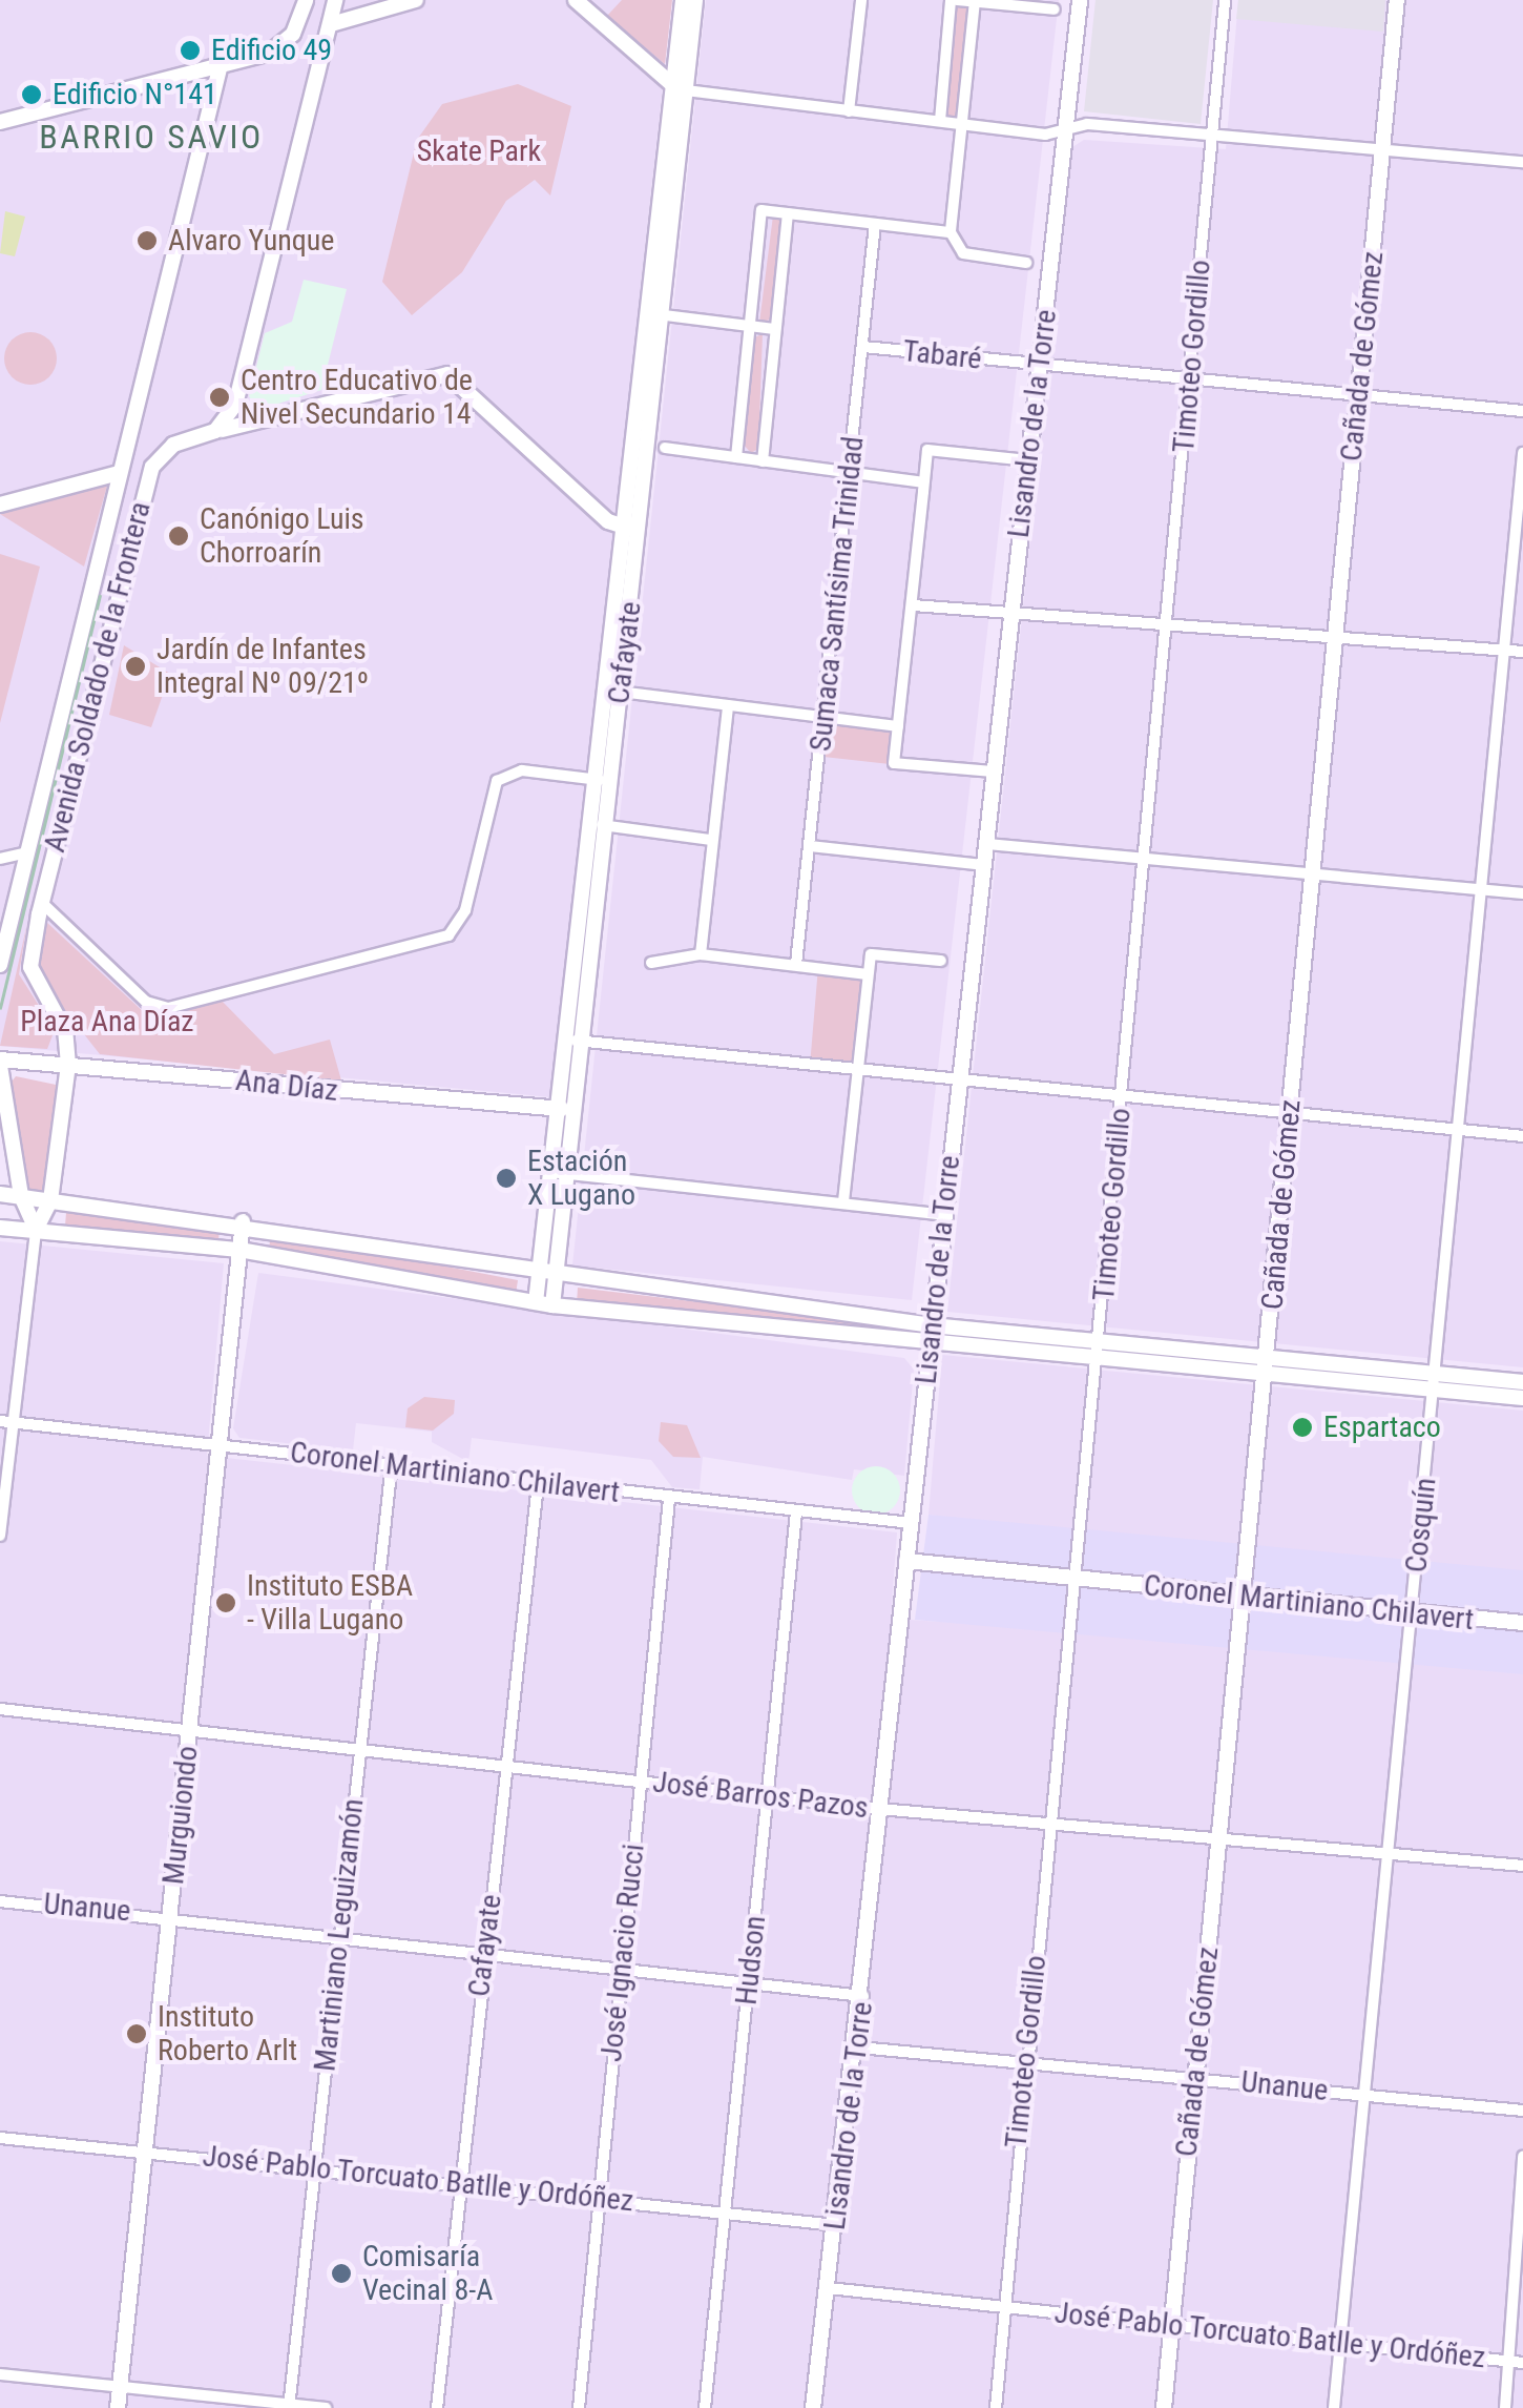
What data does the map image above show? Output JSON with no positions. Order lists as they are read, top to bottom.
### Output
{
  "streets": {
    "street": [
      "Tabaré",
      "Timoteo Gordillo",
      "Cañada de Gómez",
      "Lisandro de la Torre",
      "Sumaca Santísima Trinidad",
      "Cafayate",
      "Avenida Soldado de la Frontera",
      "Ana Díaz",
      "Coronel Martiniano Chilavert",
      "Cosquín",
      "José Barros Pazos",
      "Murguiondo",
      "Unanue",
      "Martiniano Leguizamón",
      "José Ignacio Rucci",
      "Hudson",
      "José Pablo Torcuato Batlle y Ordóñez"
    ]
  },
  "crossings": [
    ["Tabaré", "Timoteo Gordillo"],
    ["Tabaré", "Cañada de Gómez"],
    ["Tabaré", "Lisandro de la Torre"],
    ["Tabaré", "Sumaca Santísima Trinidad"],
    ["Timoteo Gordillo", "Coronel Martiniano Chilavert"],
    ["Timoteo Gordillo", "José Barros Pazos"],
    ["Timoteo Gordillo", "Unanue"],
    ["Timoteo Gordillo", "José Pablo Torcuato Batlle y Ordóñez"],
    ["Cañada de Gómez", "Coronel Martiniano Chilavert"],
    ["Cañada de Gómez", "José Barros Pazos"],
    ["Cañada de Gómez", "Unanue"],
    ["Cañada de Gómez", "José Pablo Torcuato Batlle y Ordóñez"],
    ["Lisandro de la Torre", "Coronel Martiniano Chilavert"],
    ["Lisandro de la Torre", "José Barros Pazos"],
    ["Lisandro de la Torre", "Unanue"],
    ["Lisandro de la Torre", "José Pablo Torcuato Batlle y Ordóñez"],
    ["Cafayate", "Avenida Soldado de la Frontera"],
    ["Cafayate", "Ana Díaz"],
    ["Cafayate", "Coronel Martiniano Chilavert"],
    ["Cafayate", "José Barros Pazos"],
    ["Cafayate", "Unanue"],
    ["Cafayate", "José Pablo Torcuato Batlle y Ordóñez"],
    ["Avenida Soldado de la Frontera", "Ana Díaz"],
    ["Coronel Martiniano Chilavert", "Cosquín"],
    ["Coronel Martiniano Chilavert", "Murguiondo"],
    ["Coronel Martiniano Chilavert", "Martiniano Leguizamón"],
    ["Coronel Martiniano Chilavert", "José Ignacio Rucci"],
    ["Coronel Martiniano Chilavert", "Hudson"],
    ["Cosquín", "José Barros Pazos"],
    ["Cosquín", "Unanue"],
    ["Cosquín", "José Pablo Torcuato Batlle y Ordóñez"],
    ["José Barros Pazos", "Murguiondo"],
    ["José Barros Pazos", "Martiniano Leguizamón"],
    ["José Barros Pazos", "José Ignacio Rucci"],
    ["José Barros Pazos", "Hudson"],
    ["Murguiondo", "Unanue"],
    ["Murguiondo", "José Pablo Torcuato Batlle y Ordóñez"],
    ["Unanue", "Martiniano Leguizamón"],
    ["Unanue", "José Ignacio Rucci"],
    ["Unanue", "Hudson"],
    ["Martiniano Leguizamón", "José Pablo Torcuato Batlle y Ordóñez"],
    ["José Ignacio Rucci", "José Pablo Torcuato Batlle y Ordóñez"],
    ["Hudson", "José Pablo Torcuato Batlle y Ordóñez"]
  ],
  "districts": ["BARRIO SAVIO"],
  "parks": ["Skate Park", "Plaza Ana Díaz"],
  "places": [
    "Edificio 49",
    "Edificio N°141",
    "Alvaro Yunque",
    "Centro Educativo de Nivel Secundario 14",
    "Canónigo Luis Chorroarín",
    "Jardín de Infantes Integral Nº 09/21º",
    "Estación X Lugano",
    "Espartaco",
    "Instituto ESBA - Villa Lugano",
    "Instituto Roberto Arlt",
    "Comisaría Vecinal 8-A"
  ]
}
